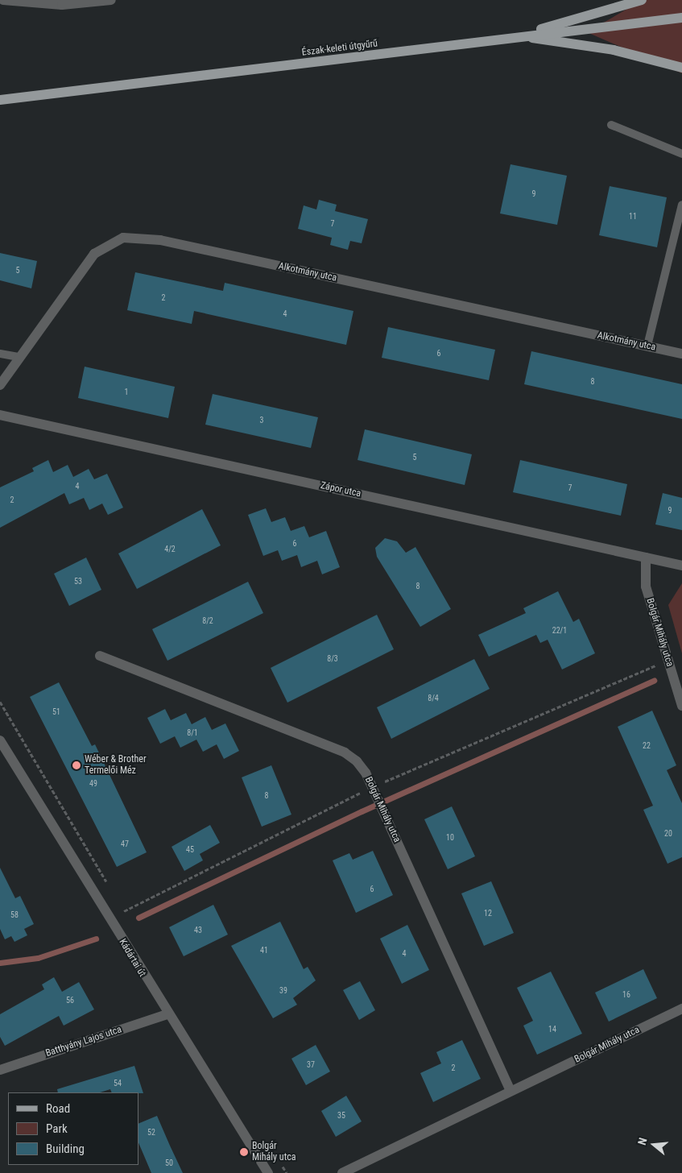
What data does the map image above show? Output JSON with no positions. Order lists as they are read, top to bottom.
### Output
{
  "streets": {
    "main road": ["Észak-keleti útgyűrű"],
    "street": [
      "Alkotmány utca",
      "Zápor utca",
      "Bolgár Mihály utca",
      "Kádártai út",
      "Batthyány Lajos utca"
    ]
  },
  "crossings": [
    ["Zápor utca", "Bolgár Mihály utca"],
    ["Kádártai út", "Batthyány Lajos utca"]
  ],
  "places": ["Wéber & Brother Termelői Méz", "Bolgár Mihály utca"],
  "house_numbers": [
    "9",
    "11",
    "7",
    "5",
    "2",
    "4",
    "6",
    "8",
    "1",
    "3",
    "5",
    "4",
    "7",
    "2",
    "9",
    "6",
    "4/2",
    "53",
    "8",
    "8/2",
    "22/1",
    "8/3",
    "8/4",
    "51",
    "8/1",
    "22",
    "49",
    "8",
    "20",
    "10",
    "47",
    "45",
    "6",
    "12",
    "58",
    "43",
    "41",
    "4",
    "39",
    "16",
    "56",
    "14",
    "37",
    "2",
    "54",
    "35",
    "52",
    "50"
  ],
  "legend": ["Road", "Park", "Building"],
  "north": "left"
}
